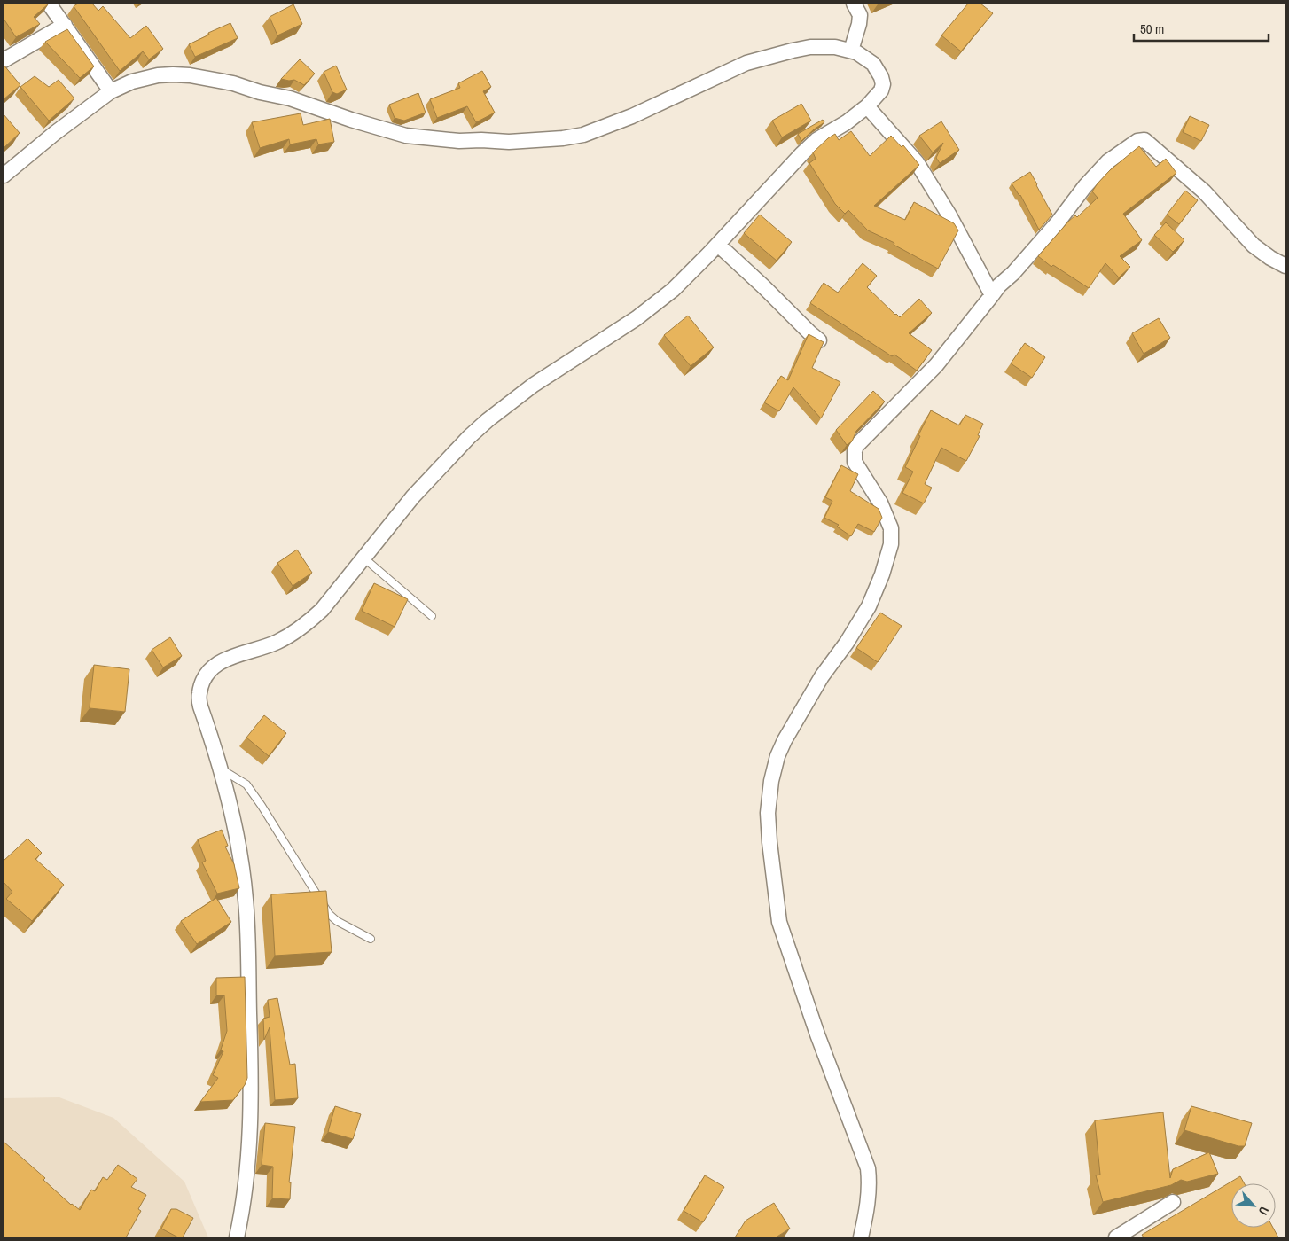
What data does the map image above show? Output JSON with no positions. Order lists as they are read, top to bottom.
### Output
{
  "scale_bar": "50 m",
  "north": "bottom right"
}
